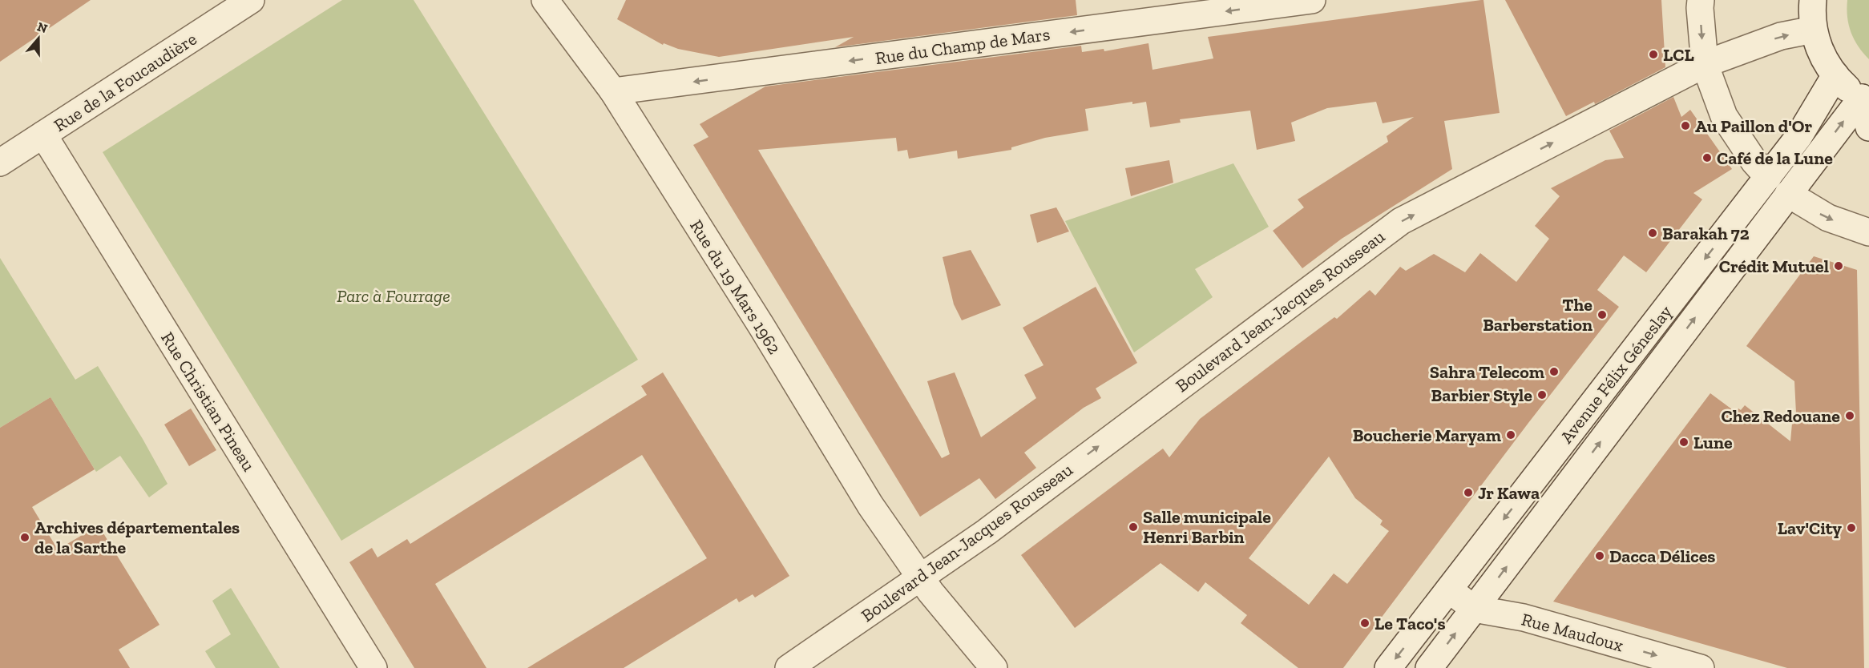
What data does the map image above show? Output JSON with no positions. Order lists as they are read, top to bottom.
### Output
{
  "streets": {
    "street": [
      "Rue du Champ de Mars",
      "Rue de la Foucaudière",
      "Rue du 19 Mars 1962",
      "Boulevard Jean-Jacques Rousseau",
      "Avenue Félix Géneslay",
      "Rue Christian Pineau",
      "Rue Maudoux"
    ]
  },
  "crossings": [
    ["Rue du Champ de Mars", "Rue du 19 Mars 1962"],
    ["Rue de la Foucaudière", "Rue Christian Pineau"],
    ["Rue du 19 Mars 1962", "Boulevard Jean-Jacques Rousseau"],
    ["Avenue Félix Géneslay", "Rue Maudoux"]
  ],
  "one_way": ["Rue du Champ de Mars", "Boulevard Jean-Jacques Rousseau", "Rue Maudoux"],
  "parks": ["Parc à Fourrage"],
  "places": [
    "LCL",
    "Au Paillon d'Or",
    "Café de la Lune",
    "Barakah 72",
    "Crédit Mutuel",
    "The Barberstation",
    "Sahra Telecom",
    "Barbier Style",
    "Chez Redouane",
    "Boucherie Maryam",
    "Lune",
    "Jr Kawa",
    "Salle municipale Henri Barbin",
    "Lav'City",
    "Archives départementales de la Sarthe",
    "Dacca Délices",
    "Le Taco's"
  ],
  "north": "top"
}
